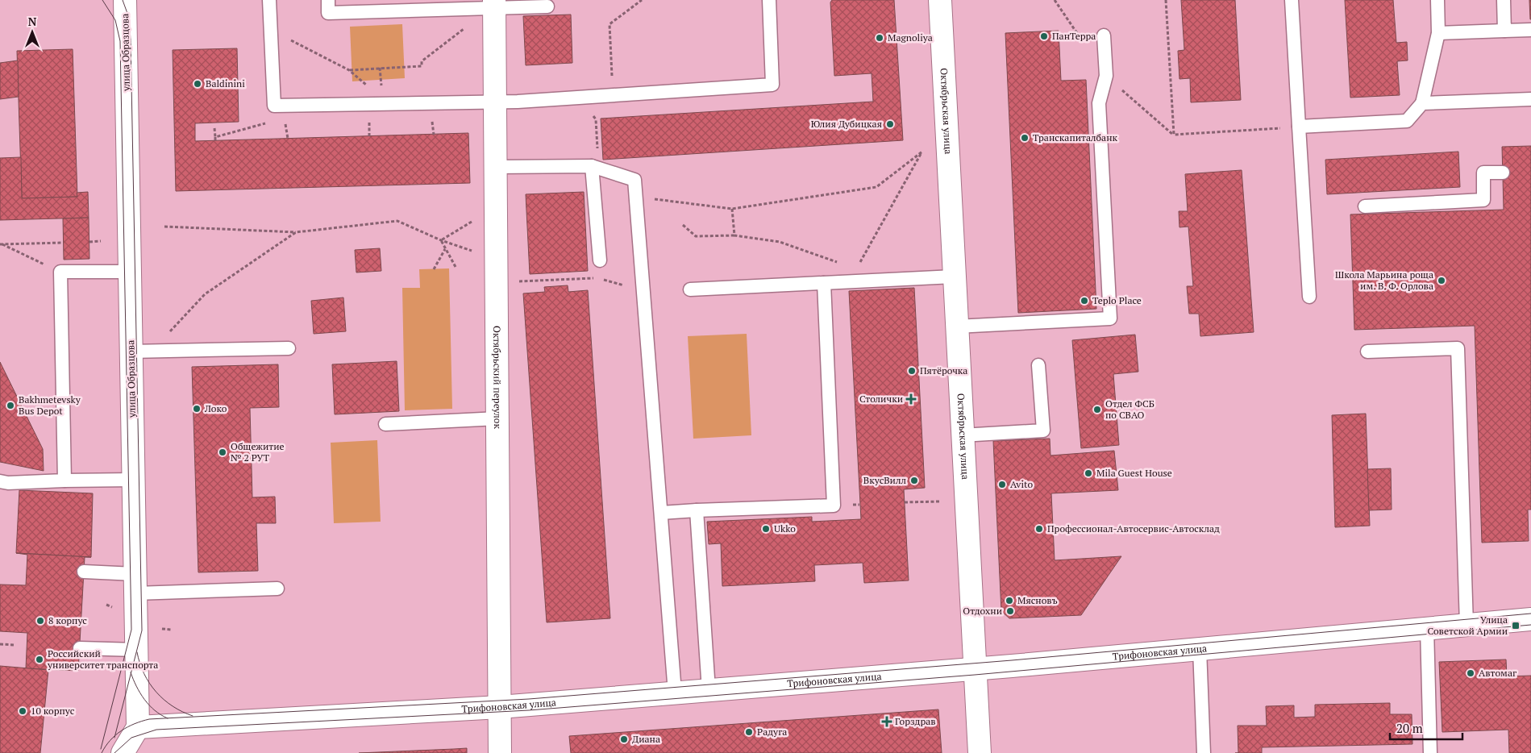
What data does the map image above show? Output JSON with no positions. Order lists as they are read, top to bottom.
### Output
{
  "streets": {
    "street": [
      "улица Образцова",
      "Октябрьская улица",
      "Октябрьский переулок",
      "Трифоновская улица"
    ]
  },
  "crossings": [
    ["улица Образцова", "Трифоновская улица"],
    ["Октябрьская улица", "Трифоновская улица"],
    ["Октябрьский переулок", "Трифоновская улица"]
  ],
  "places": {
    "other": [
      "ПанТерра",
      "Magnoliya",
      "Baldinini",
      "Юлия Дубицкая",
      "Транскапиталбанк",
      "Школа Марьина роща им. В. Ф. Орлова",
      "Teplo Place",
      "Пятёрочка",
      "Bakhmetevsky Bus Depot",
      "Локо",
      "Отдел ФСБ по СВАО",
      "Общежитие № 2 РУТ",
      "Mila Guest House",
      "ВкусВилл",
      "Avito",
      "Ukko",
      "Профессионал-Автосервис-Автосклад",
      "Мясновъ",
      "Отдохни",
      "8 корпус",
      "Российский университет транспорта",
      "Автомаг",
      "10 корпус",
      "Радуга",
      "Диана"
    ],
    "health": ["Столички", "Горздрав"],
    "transit": ["Улица Советской Армии"]
  },
  "scale_bar": "20 m",
  "north": "top"
}
